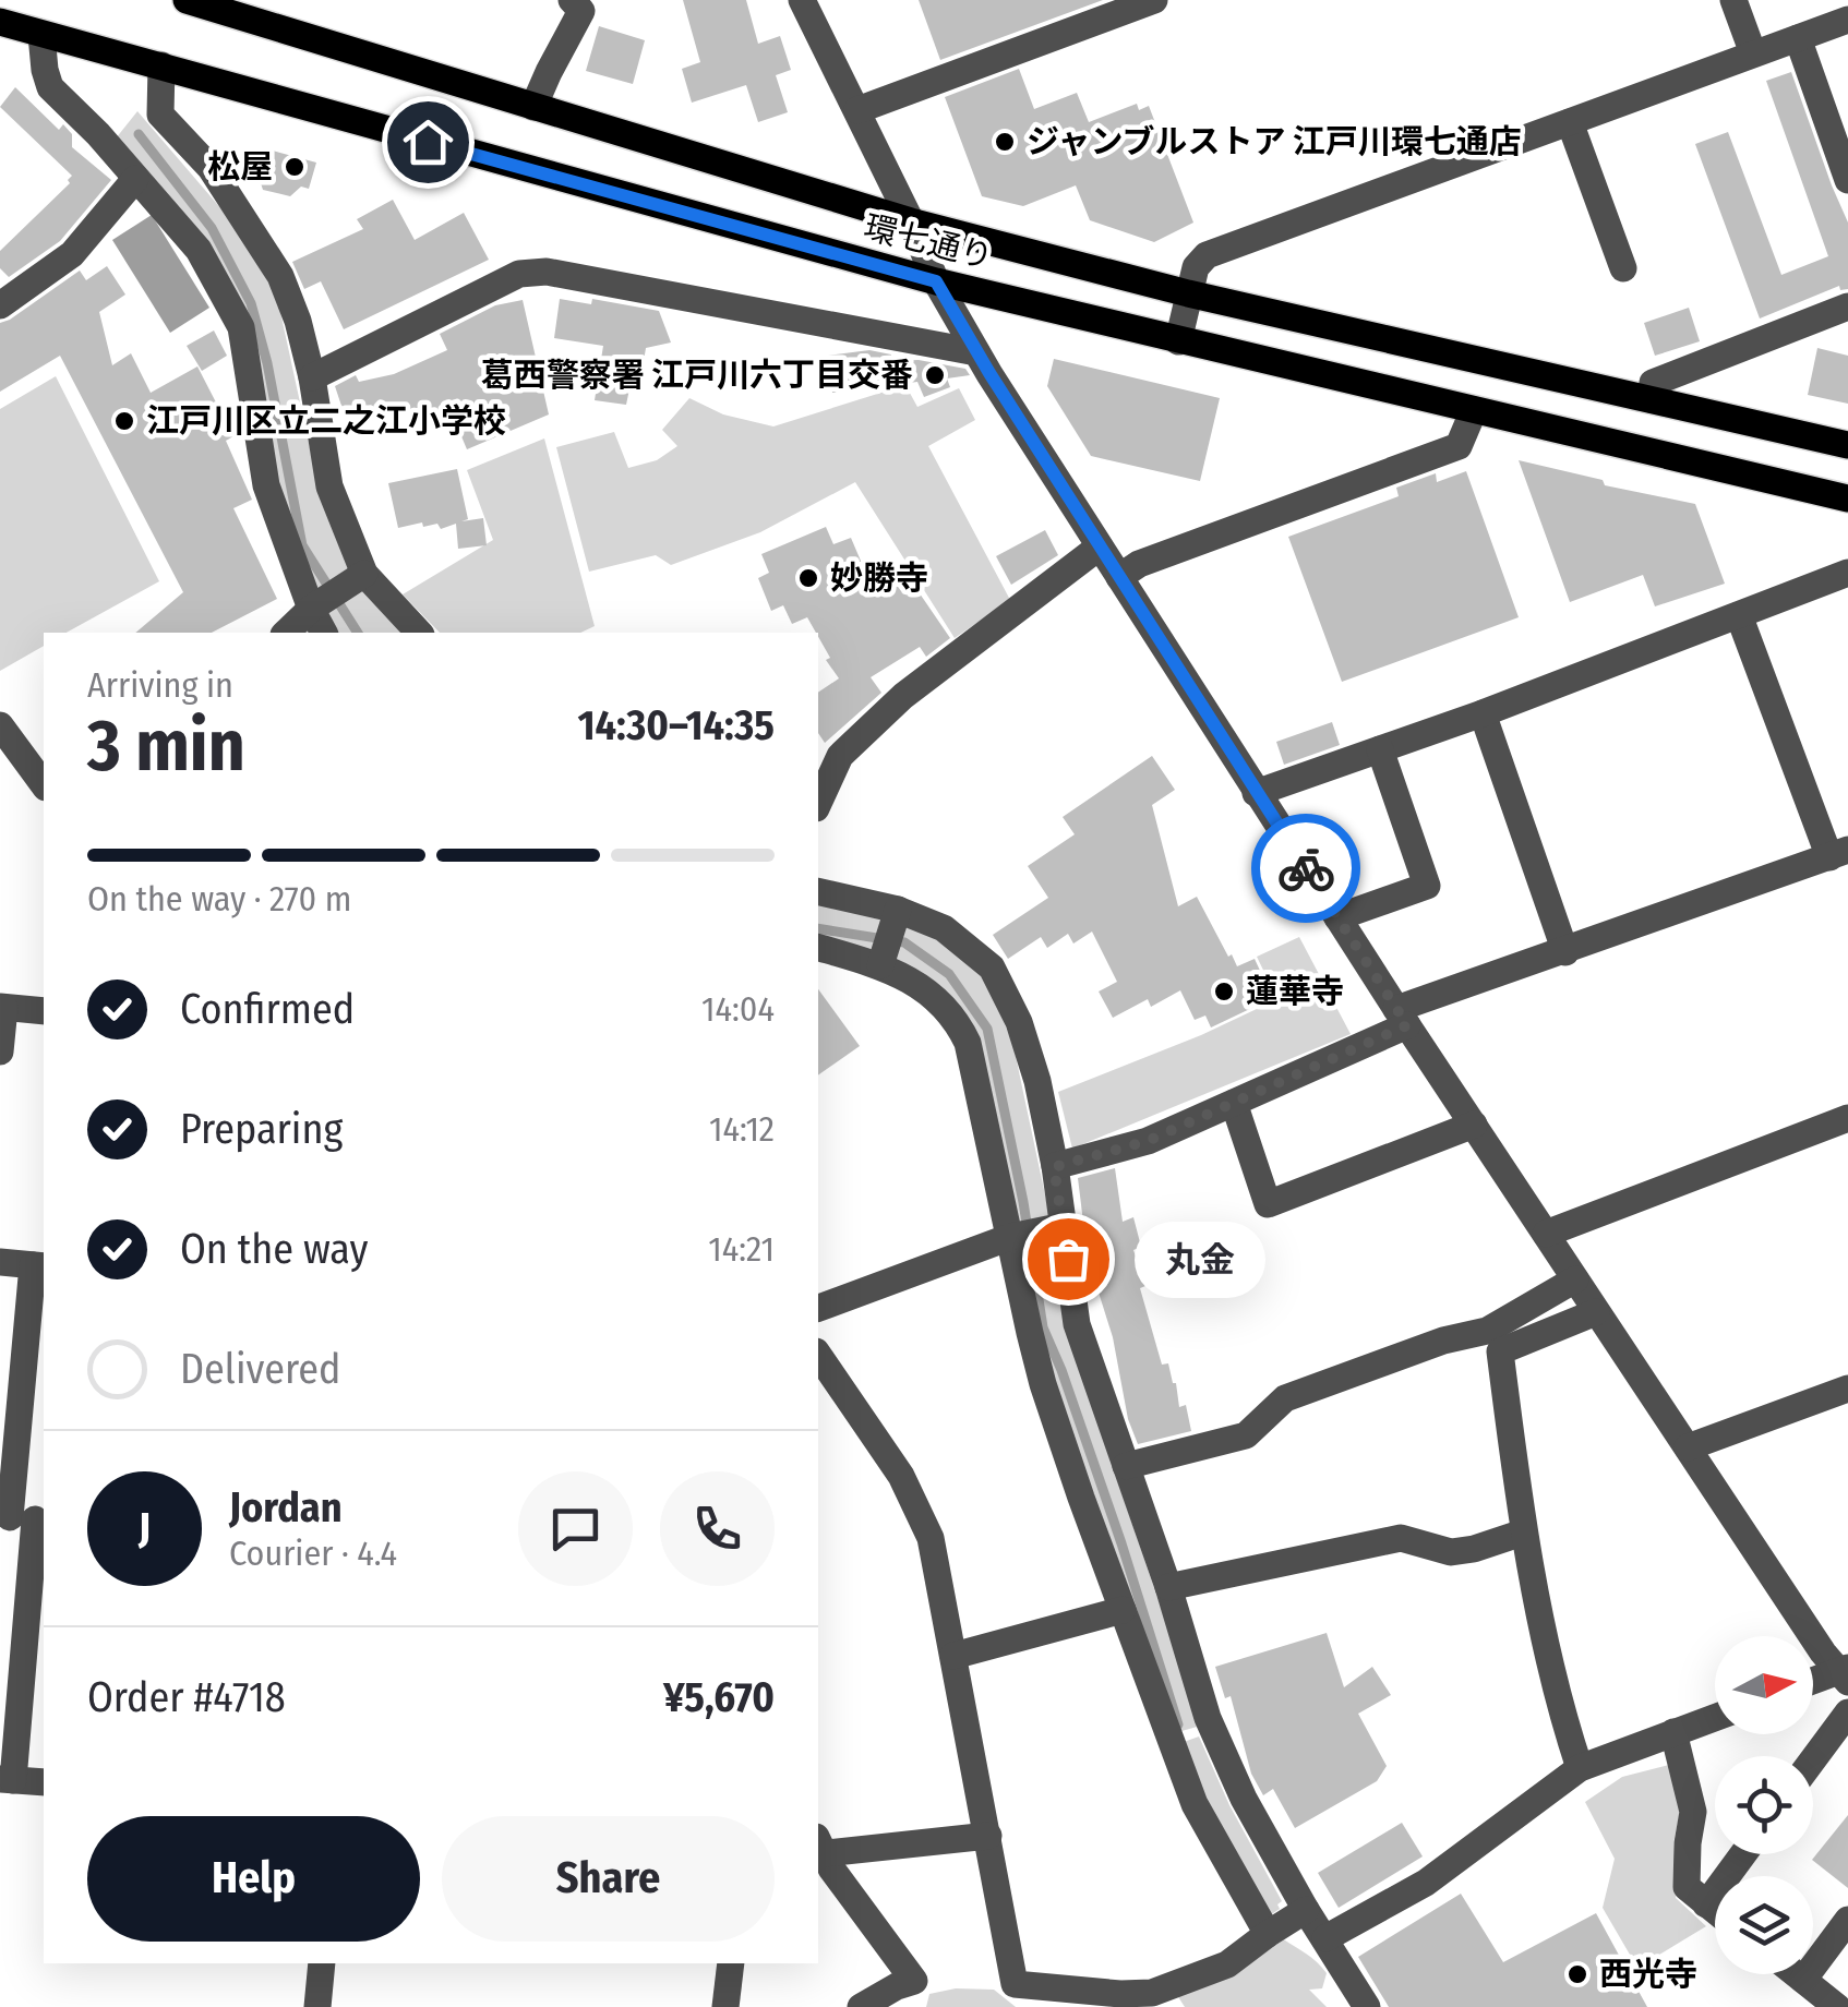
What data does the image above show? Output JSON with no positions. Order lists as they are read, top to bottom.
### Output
{
  "streets": {
    "main road": ["環七通り"]
  },
  "places": [
    "ジャンブルストア 江戸川環七通店",
    "松屋",
    "葛西警察署 江戸川六丁目交番",
    "江戸川区立二之江小学校",
    "妙勝寺",
    "蓮華寺",
    "丸金",
    "西光寺"
  ],
  "north": "right",
  "page": {
    "heading": ["3 min", "Arriving in", "14:30–14:35"],
    "panel": [
      "Jordan",
      "Courier · 4.4",
      "Order #4718",
      "¥5,670"
    ],
    "bar": "On the way · 270 m",
    "list": [
      ["Confirmed", "14:04"],
      ["Preparing", "14:12"],
      ["On the way", "14:21"],
      "Delivered"
    ],
    "bubble": "丸金",
    "round": "J",
    "buttons": ["Help", "Share"]
  }
}
